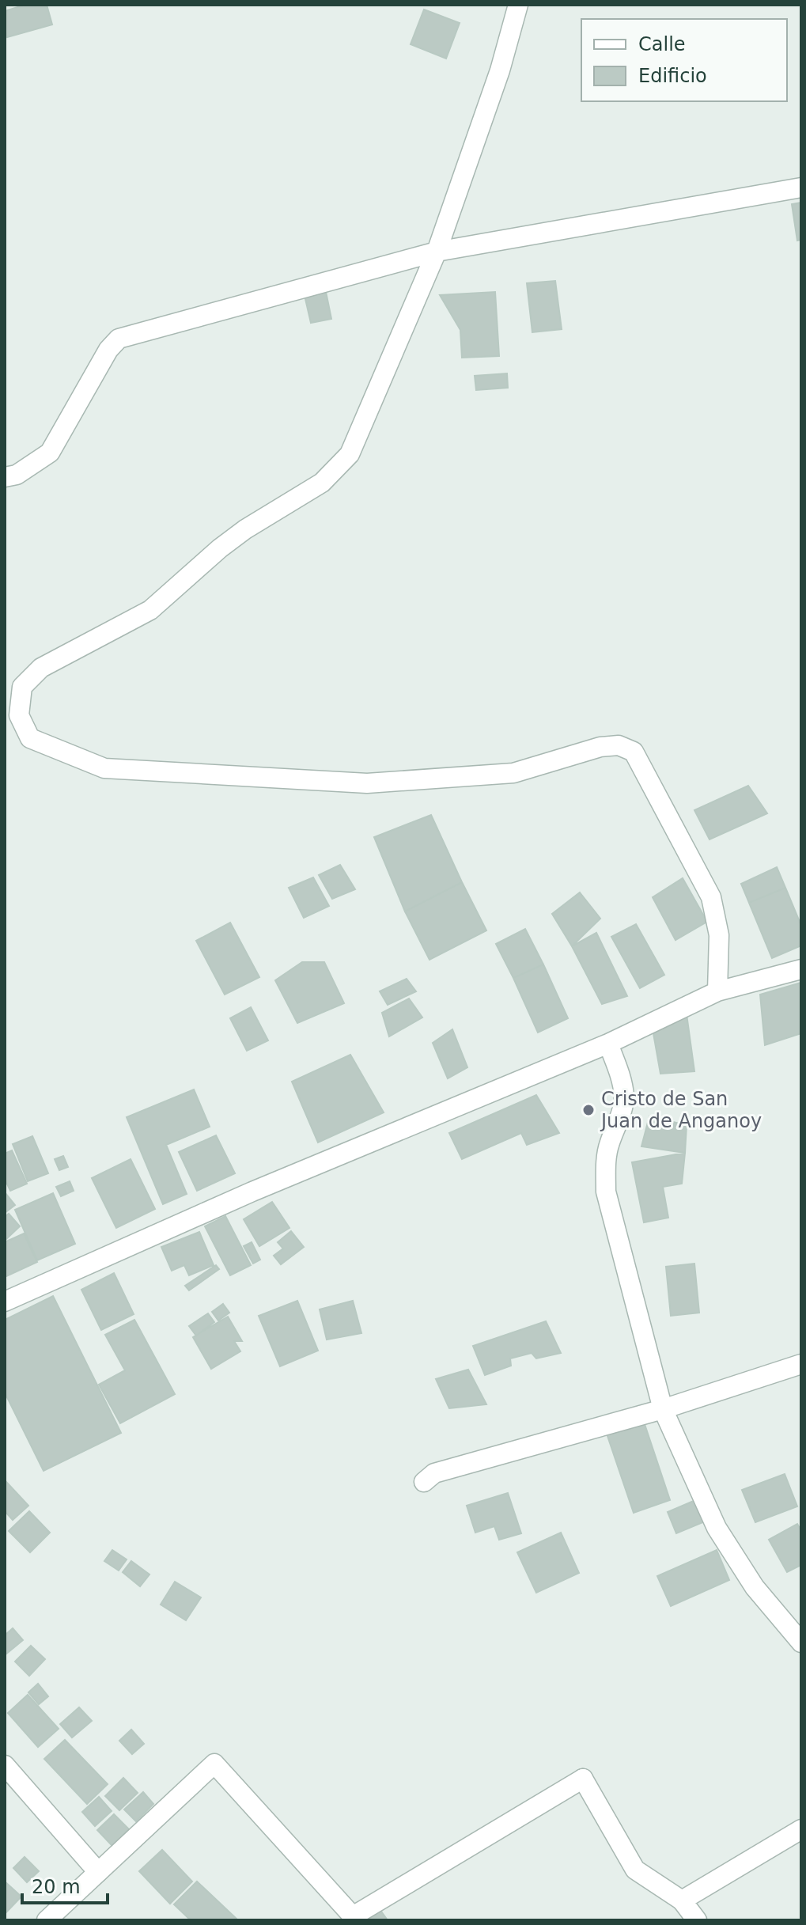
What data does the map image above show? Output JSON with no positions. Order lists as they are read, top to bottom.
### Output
{
  "places": ["Cristo de San Juan de Anganoy"],
  "legend": ["Calle", "Edificio"],
  "scale_bar": "20 m"
}
